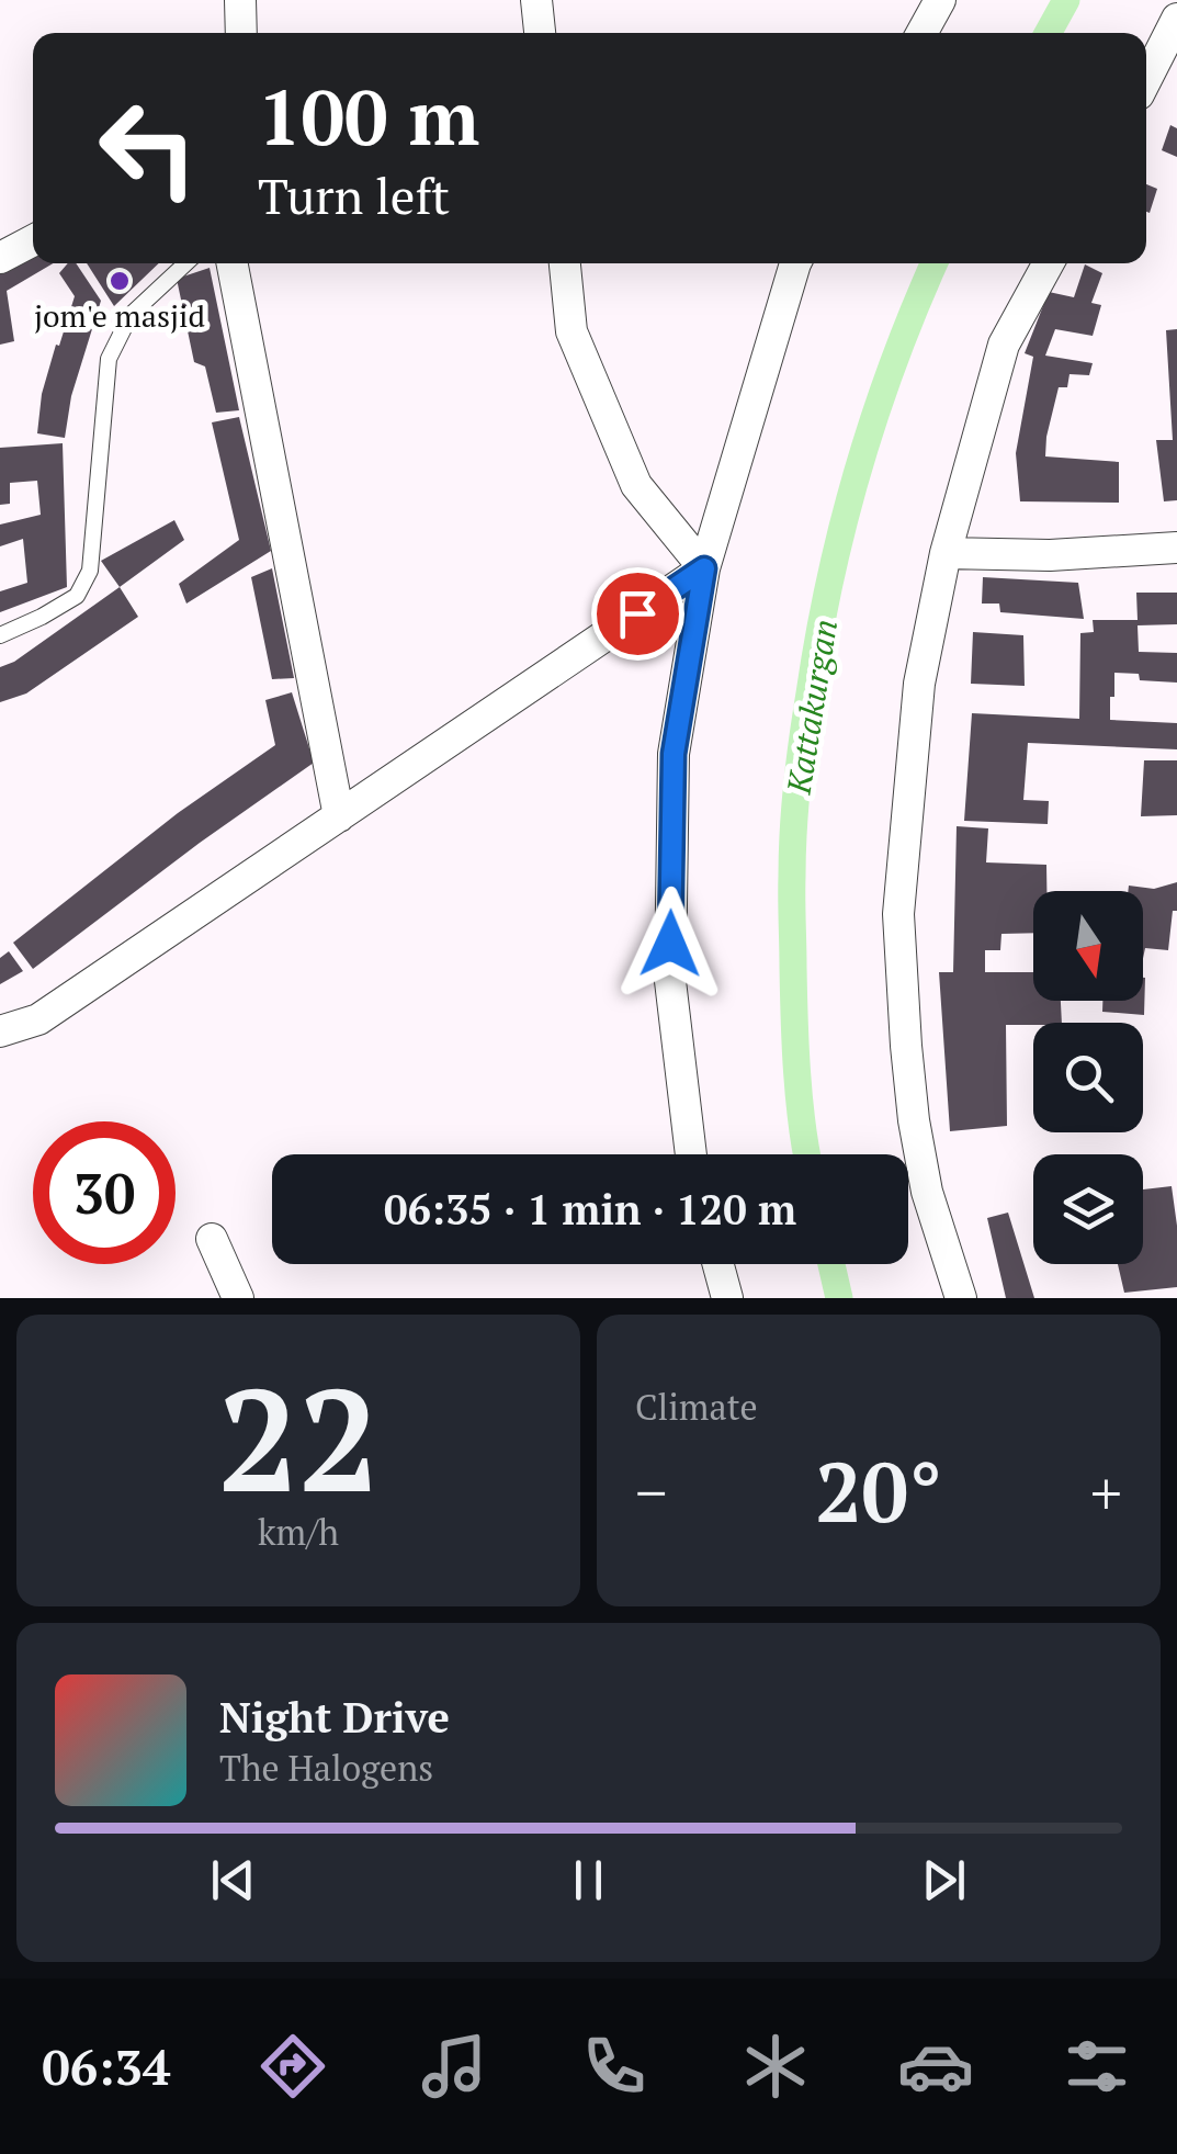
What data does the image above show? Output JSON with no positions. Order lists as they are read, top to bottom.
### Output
{
  "water": ["Kattakurgan"],
  "places": ["jom'e masjid"],
  "north": "bottom",
  "page": {
    "turn": ["100 m", "Turn left"],
    "limit": "30",
    "trip": "06:35 · 1 min · 120 m",
    "tile": [
      ["22", "km/h"],
      "Climate"
    ],
    "heat": ["−", "20°", "+"],
    "song": ["Night Drive", "The Halogens"],
    "tabs": "06:34"
  }
}
